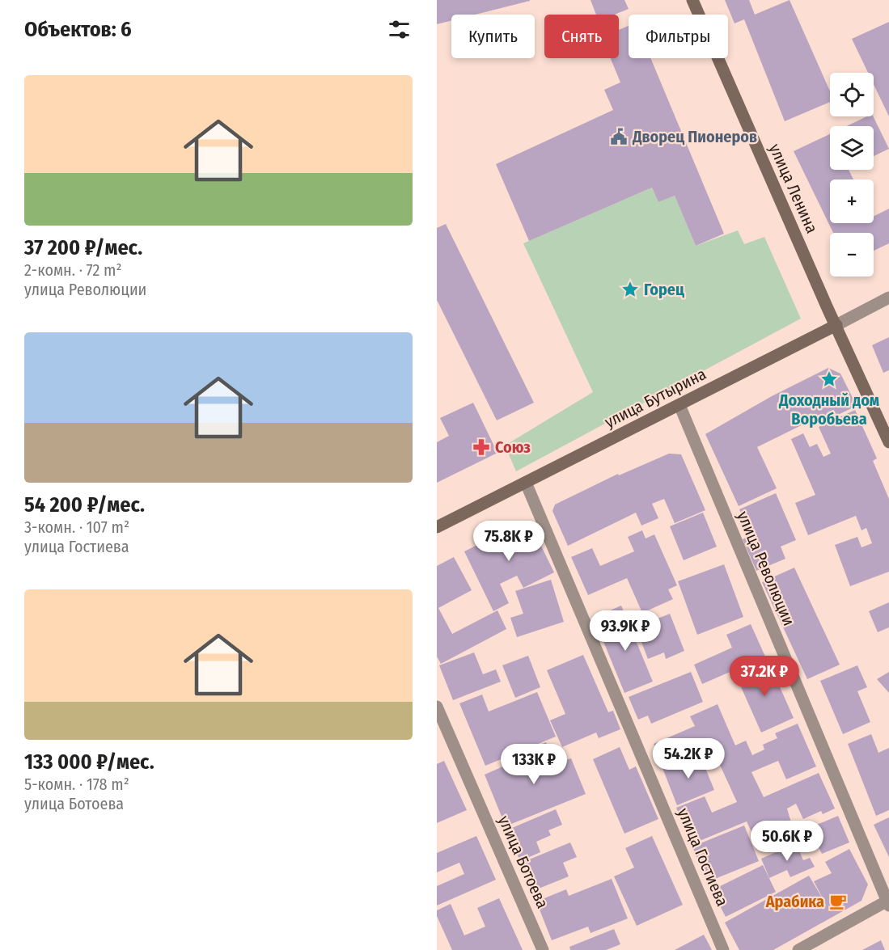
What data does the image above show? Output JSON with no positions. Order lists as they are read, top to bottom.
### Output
{
  "streets": {
    "main road": ["улица Ленина", "улица Бутырина"],
    "street": ["улица Революции", "улица Гостиева", "улица Ботоева"]
  },
  "crossings": [
    ["улица Ленина", "улица Бутырина"],
    ["улица Бутырина", "улица Революции"],
    ["улица Бутырина", "улица Гостиева"]
  ],
  "places": {
    "public building": ["Дворец Пионеров"],
    "place": ["Горец", "Доходный дом Воробьева"],
    "pharmacy": ["Союз"],
    "cafe": ["Арабика"]
  },
  "page": {
    "heading": "Объектов: 6",
    "chip": ["Купить", "Снять", "Фильтры"],
    "list": [
      {
        "name": "37 200 ₽/мес.",
        "note": "2-комн. · 72 m² · улица Революции"
      },
      {
        "name": "54 200 ₽/мес.",
        "note": "3-комн. · 107 m² · улица Гостиева"
      },
      {
        "name": "133 000 ₽/мес.",
        "note": "5-комн. · 178 m² · улица Ботоева"
      }
    ],
    "map_buttons": ["+", "−"],
    "price": [
      "75.8K ₽",
      "93.9K ₽",
      "37.2K ₽",
      "54.2K ₽",
      "133K ₽",
      "50.6K ₽"
    ]
  }
}
